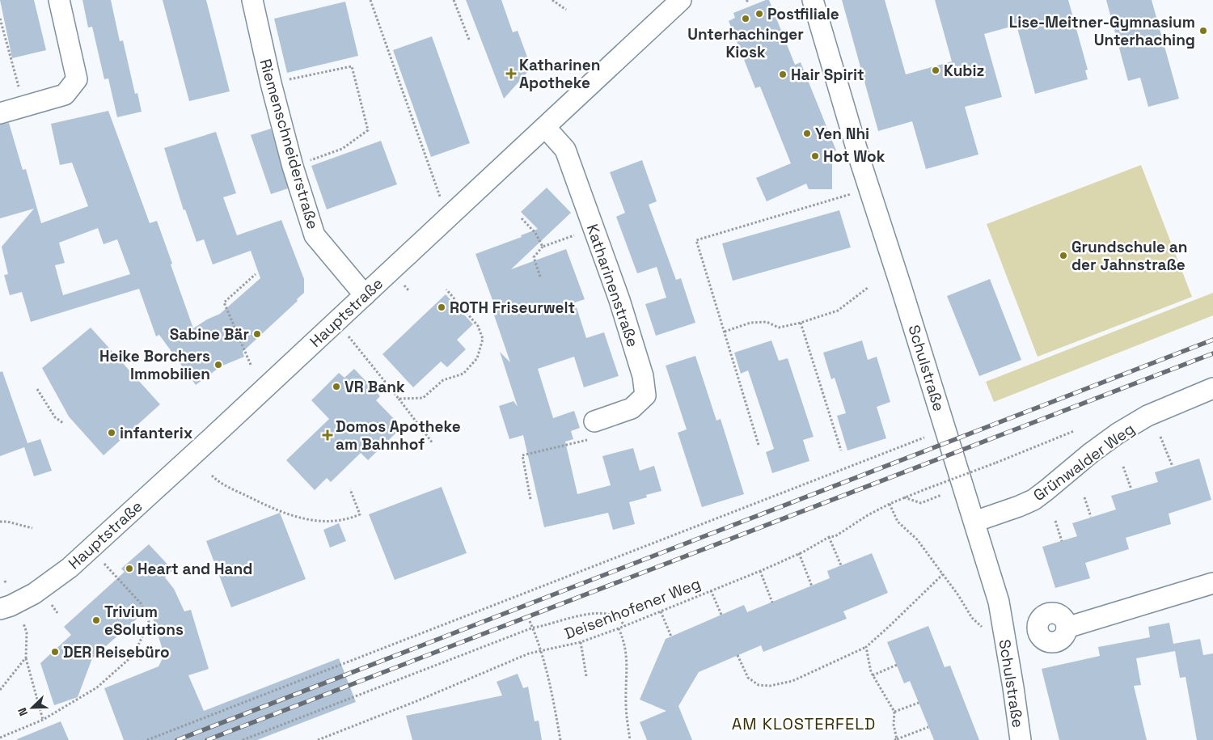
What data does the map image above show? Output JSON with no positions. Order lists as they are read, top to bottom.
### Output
{
  "streets": {
    "street": [
      "Riemenschneiderstraße",
      "Katharinenstraße",
      "Hauptstraße",
      "Schulstraße",
      "Grünwalder Weg"
    ],
    "path": ["Deisenhofener Weg"]
  },
  "crossings": [
    ["Riemenschneiderstraße", "Hauptstraße"],
    ["Katharinenstraße", "Hauptstraße"],
    ["Schulstraße", "Grünwalder Weg"]
  ],
  "districts": ["AM KLOSTERFELD"],
  "places": {
    "other": [
      "Postfiliale",
      "Unterhachinger Kiosk",
      "Lise-Meitner-Gymnasium Unterhaching",
      "Kubiz",
      "Hair Spirit",
      "Yen Nhi",
      "Hot Wok",
      "Grundschule an der Jahnstraße",
      "ROTH Friseurwelt",
      "Sabine Bär",
      "Heike Borchers Immobilien",
      "VR Bank",
      "infanterix",
      "Heart and Hand",
      "Trivium eSolutions",
      "DER Reisebüro"
    ],
    "health": ["Katharinen Apotheke", "Domos Apotheke am Bahnhof"]
  },
  "north": "bottom left"
}
